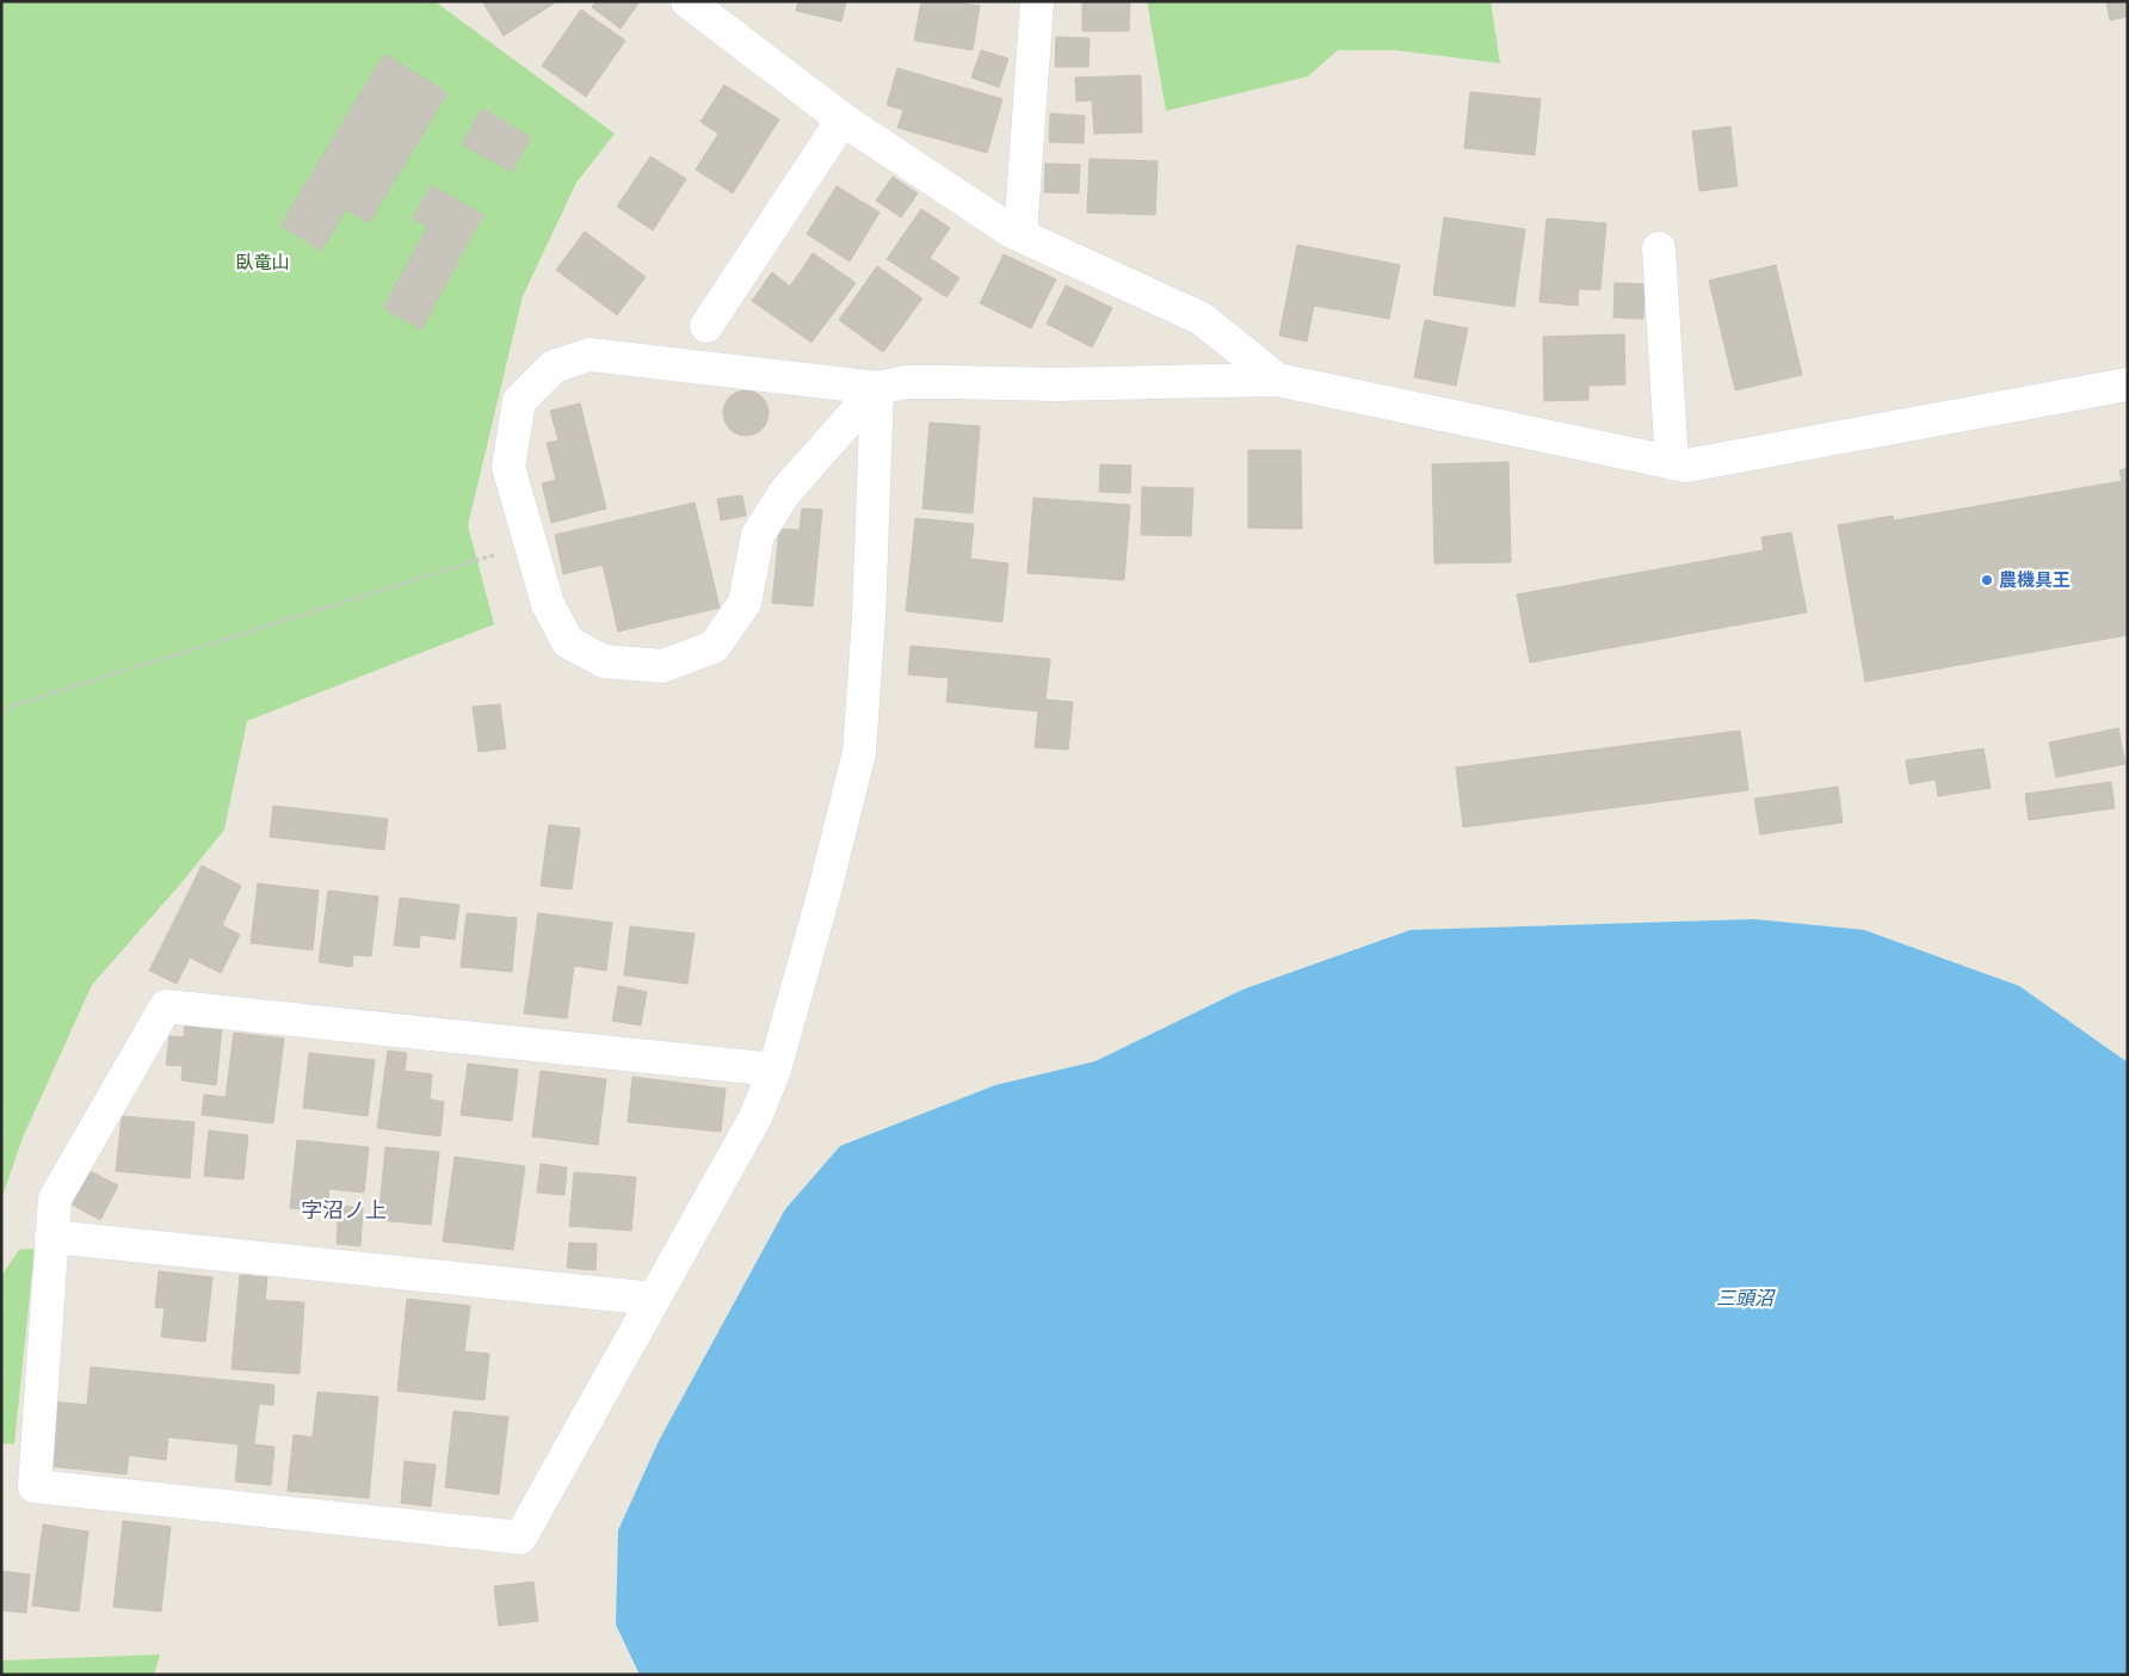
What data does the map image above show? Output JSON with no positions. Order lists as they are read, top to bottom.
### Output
{
  "districts": ["字沼ノ上"],
  "water": ["三頭沼"],
  "parks": ["臥竜山"],
  "places": ["農機具王"]
}
